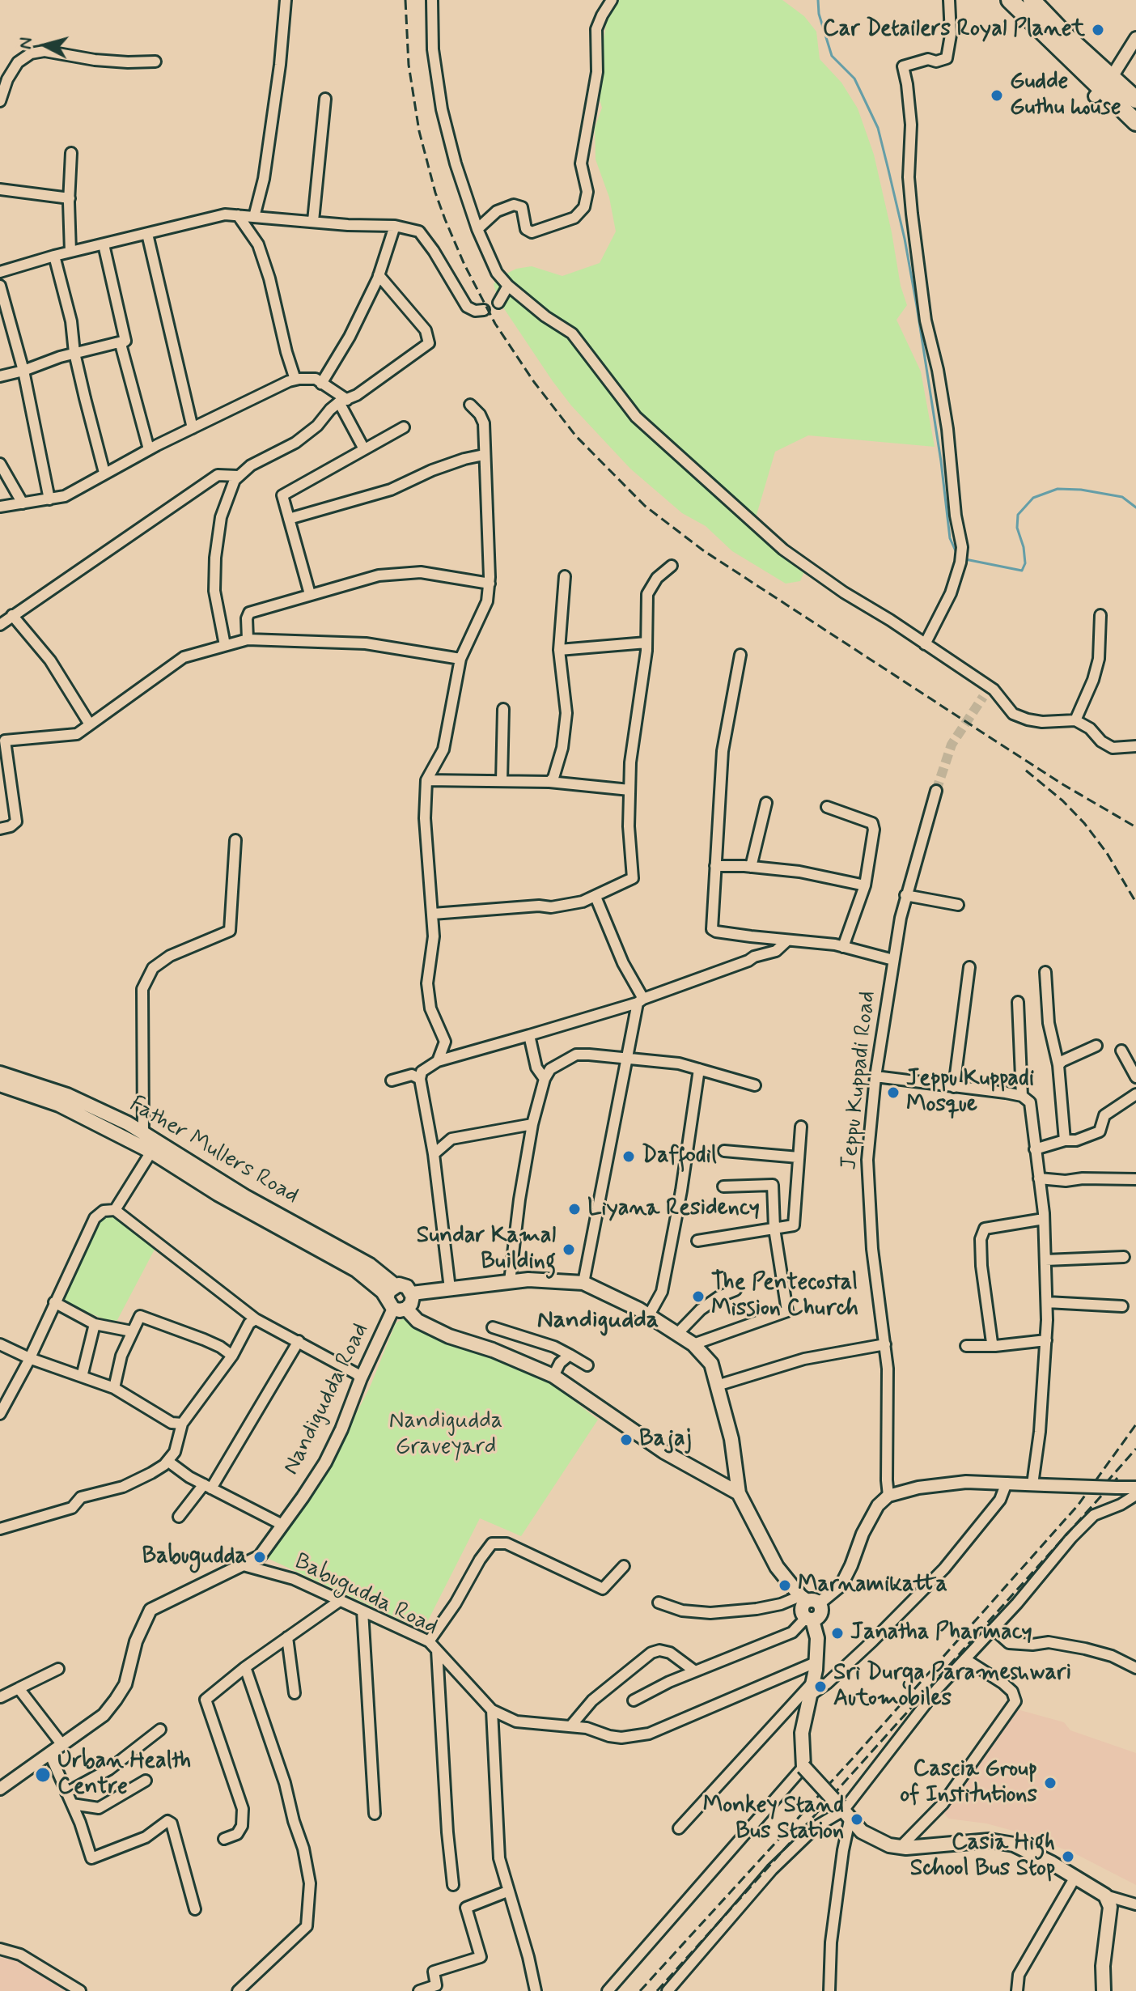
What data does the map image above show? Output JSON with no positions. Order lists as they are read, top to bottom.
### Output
{
  "streets": {
    "main road": ["Father Mullers Road"],
    "street": ["Jeppu Kuppadi Road", "Nandigudda Road", "Babugudda Road"]
  },
  "crossings": [
    ["Father Mullers Road", "Nandigudda Road"],
    ["Nandigudda Road", "Babugudda Road"]
  ],
  "districts": ["Nandigudda"],
  "parks": ["Nandigudda Graveyard"],
  "places": [
    "Car Detailers Royal Planet",
    "Gudde Guthu house",
    "Jeppu Kuppadi Mosque",
    "Daffodil",
    "Liyana Residency",
    "Sundar Kamal Building",
    "The Pentecostal Mission Church",
    "Bajaj",
    "Babugudda",
    "Marnamikatta",
    "Janatha Pharmacy",
    "Sri Durga Parameshwari Automobiles",
    "Urban Health Centre",
    "Cascia Group of Institutions",
    "Monkey Stand Bus Station",
    "Casia High School Bus Stop"
  ],
  "north": "left"
}
